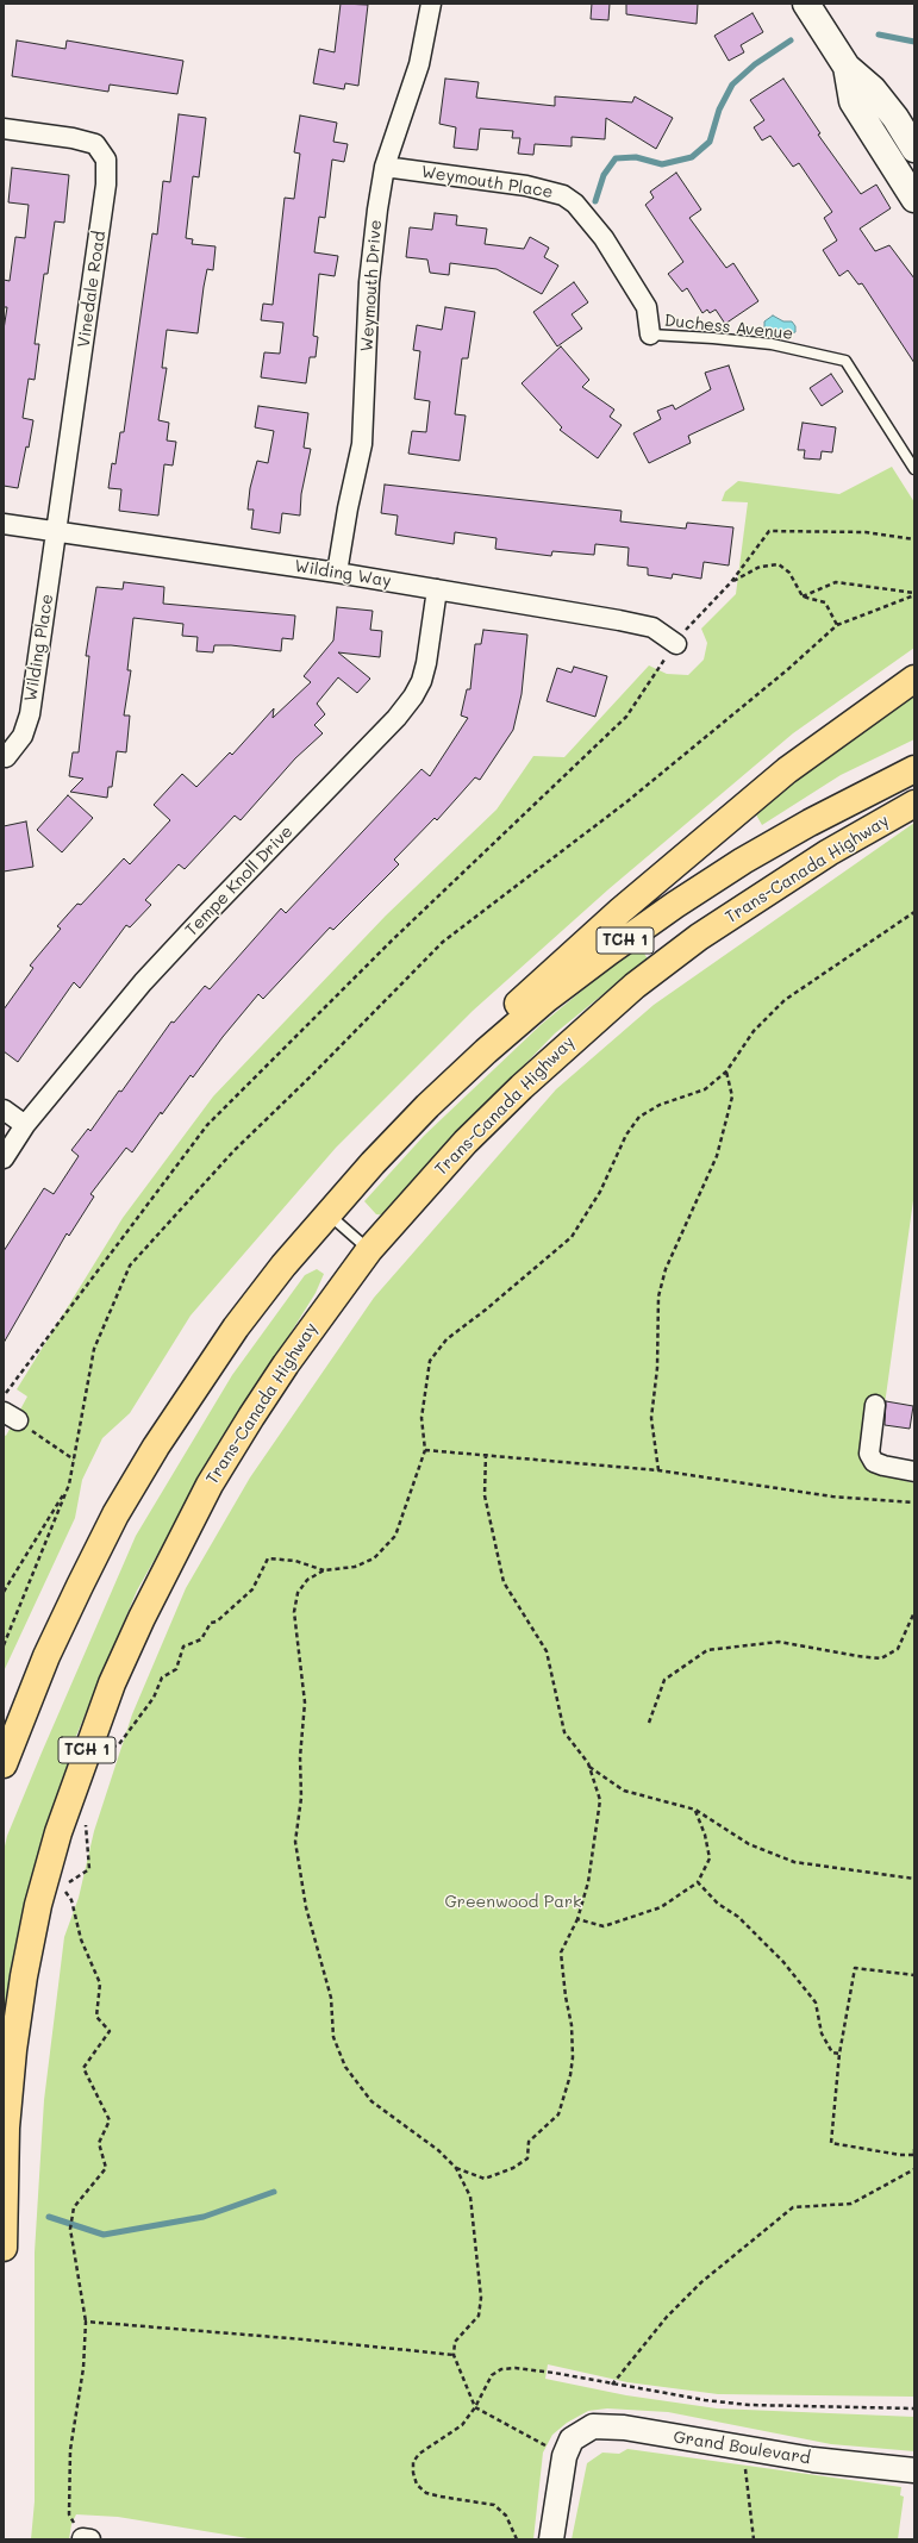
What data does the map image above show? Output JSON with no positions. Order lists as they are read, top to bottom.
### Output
{
  "streets": {
    "highway": ["Trans-Canada Highway", "TCH 1"],
    "street": [
      "Weymouth Place",
      "Weymouth Drive",
      "Vinedale Road",
      "Wilding Way",
      "Wilding Place",
      "Tempe Knoll Drive",
      "Grand Boulevard"
    ],
    "lane": ["Duchess Avenue"]
  },
  "crossings": [
    ["Weymouth Place", "Weymouth Drive"],
    ["Weymouth Place", "Duchess Avenue"],
    ["Weymouth Drive", "Wilding Way"],
    ["Vinedale Road", "Wilding Way"],
    ["Vinedale Road", "Wilding Place"],
    ["Wilding Way", "Wilding Place"],
    ["Wilding Way", "Tempe Knoll Drive"]
  ],
  "parks": ["Greenwood Park"]
}
